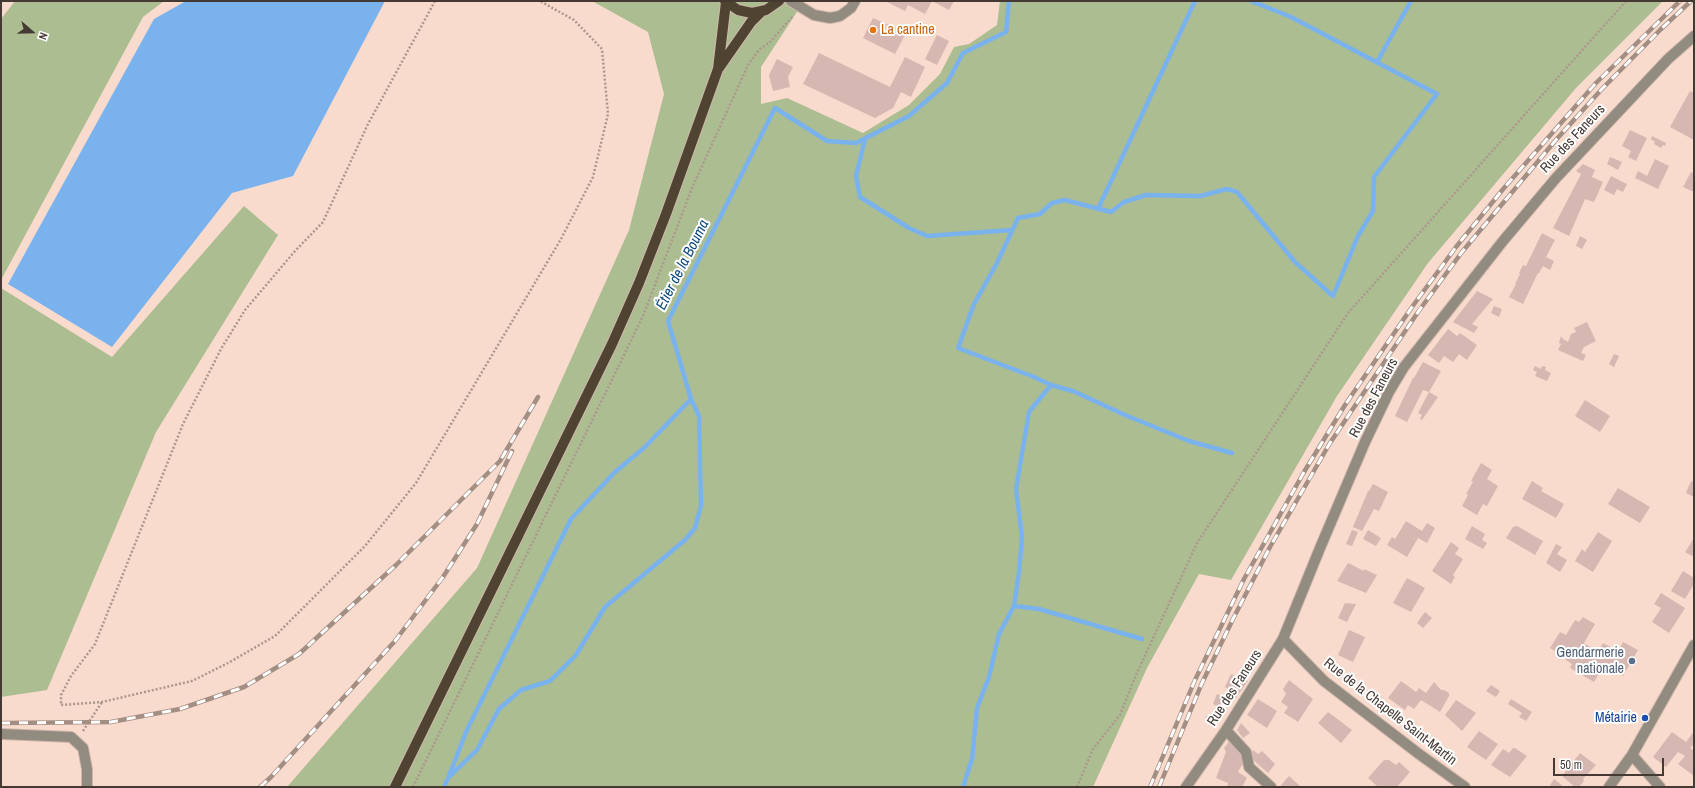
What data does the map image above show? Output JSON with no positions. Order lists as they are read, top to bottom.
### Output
{
  "streets": {
    "street": ["Rue des Faneurs", "Rue de la Chapelle Saint-Martin"]
  },
  "crossings": [
    ["Rue des Faneurs", "Rue de la Chapelle Saint-Martin"]
  ],
  "water": ["Étier de la Bouma"],
  "places": ["La cantine", "Gendarmerie nationale", "Métairie"],
  "scale_bar": "50 m",
  "north": "right"
}
